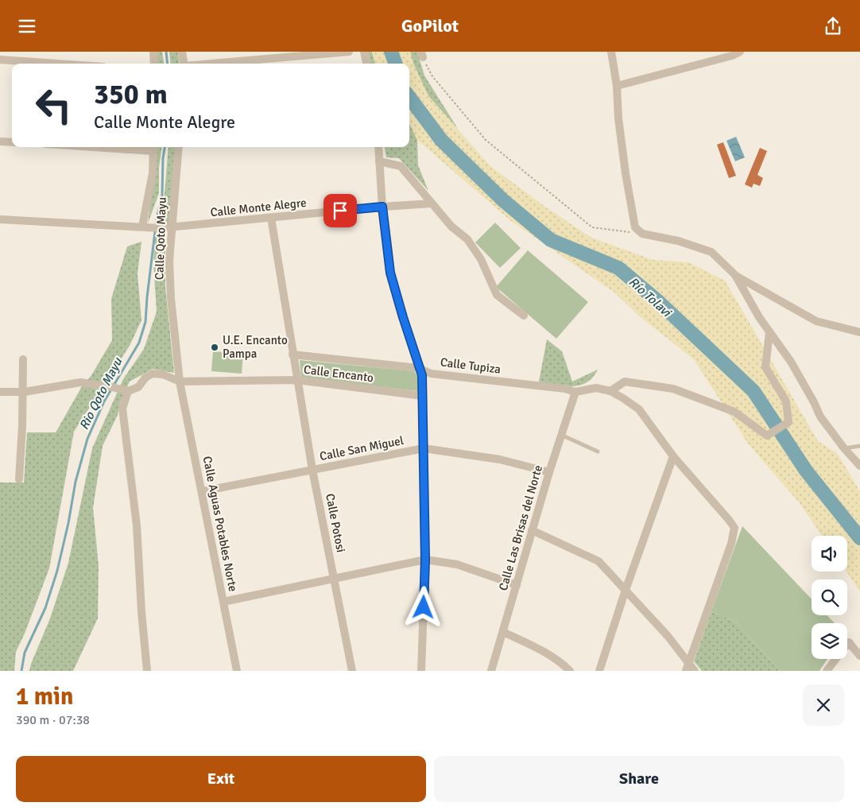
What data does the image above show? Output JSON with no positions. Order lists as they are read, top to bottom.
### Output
{
  "streets": {
    "street": [
      "Calle Monte Alegre",
      "Calle Qoto Mayu",
      "Calle Tupiza",
      "Calle Encanto",
      "Calle San Miguel",
      "Calle Potosi",
      "Calle Aguas Potables Norte",
      "Calle Las Brisas del Norte"
    ]
  },
  "crossings": [
    ["Calle Monte Alegre", "Calle Qoto Mayu"],
    ["Calle Monte Alegre", "Calle Potosi"],
    ["Calle Qoto Mayu", "Calle Encanto"],
    ["Calle Qoto Mayu", "Calle Aguas Potables Norte"],
    ["Calle Tupiza", "Calle Potosi"],
    ["Calle Tupiza", "Calle Las Brisas del Norte"],
    ["Calle Encanto", "Calle Potosi"],
    ["Calle Encanto", "Calle Aguas Potables Norte"],
    ["Calle San Miguel", "Calle Potosi"],
    ["Calle San Miguel", "Calle Aguas Potables Norte"],
    ["Calle San Miguel", "Calle Las Brisas del Norte"]
  ],
  "water": ["Río Tolavi", "Rio Qoto Mayu"],
  "places": ["U.E. Encanto Pampa"],
  "page": {
    "header": "GoPilot",
    "turn": ["350 m", "Calle Monte Alegre"],
    "heading": ["1 min", "390 m · 07:38"],
    "buttons": ["Exit", "Share"]
  }
}
